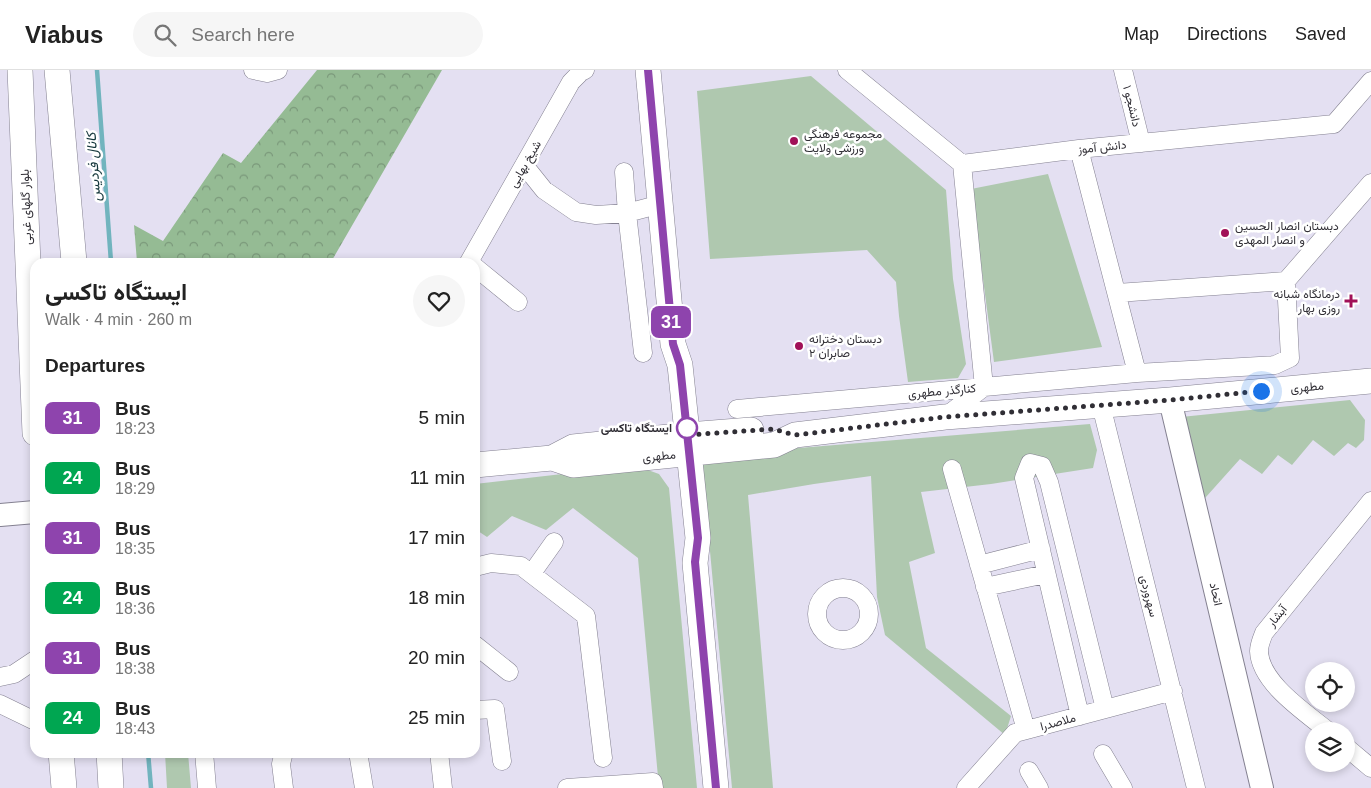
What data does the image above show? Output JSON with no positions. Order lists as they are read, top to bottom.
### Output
{
  "streets": {
    "main road": ["بلوار گلهای غربی", "مطهری"],
    "street": [
      "دانشجو ۱",
      "دانش آموز",
      "شیخ بهایی",
      "کنارگذر مطهری",
      "اتحاد",
      "سهروردی",
      "آبشار",
      "ملاصدرا"
    ]
  },
  "crossings": [
    ["دانشجو ۱", "دانش آموز"],
    ["دانش آموز", "کنارگذر مطهری"],
    ["مطهری", "اتحاد"],
    ["مطهری", "سهروردی"],
    ["سهروردی", "ملاصدرا"]
  ],
  "water": ["کانال فردیس"],
  "places": {
    "other": [
      "مجموعه فرهنگی ورزشی ولایت",
      "دبستان انصار الحسین و انصار المهدی",
      "دبستان دخترانه صابران ۲",
      "ایستگاه تاکسی"
    ],
    "health": ["درمانگاه شبانه روزی بهار"]
  },
  "lines": ["bus line 31"],
  "page": {
    "header": "Viabus",
    "search": "Search here",
    "nav": ["Map", "Directions", "Saved"],
    "on_map": "31",
    "heading": [
      ["ایستگاه تاکسی", "Walk · 4 min · 260 m"],
      "Departures"
    ],
    "list": [
      {
        "mark": "31",
        "name": "Bus",
        "note": "18:23",
        "value": "5 min"
      },
      {
        "mark": "24",
        "name": "Bus",
        "note": "18:29",
        "value": "11 min"
      },
      {
        "mark": "31",
        "name": "Bus",
        "note": "18:35",
        "value": "17 min"
      },
      {
        "mark": "24",
        "name": "Bus",
        "note": "18:36",
        "value": "18 min"
      },
      {
        "mark": "31",
        "name": "Bus",
        "note": "18:38",
        "value": "20 min"
      },
      {
        "mark": "24",
        "name": "Bus",
        "note": "18:43",
        "value": "25 min"
      }
    ]
  }
}
